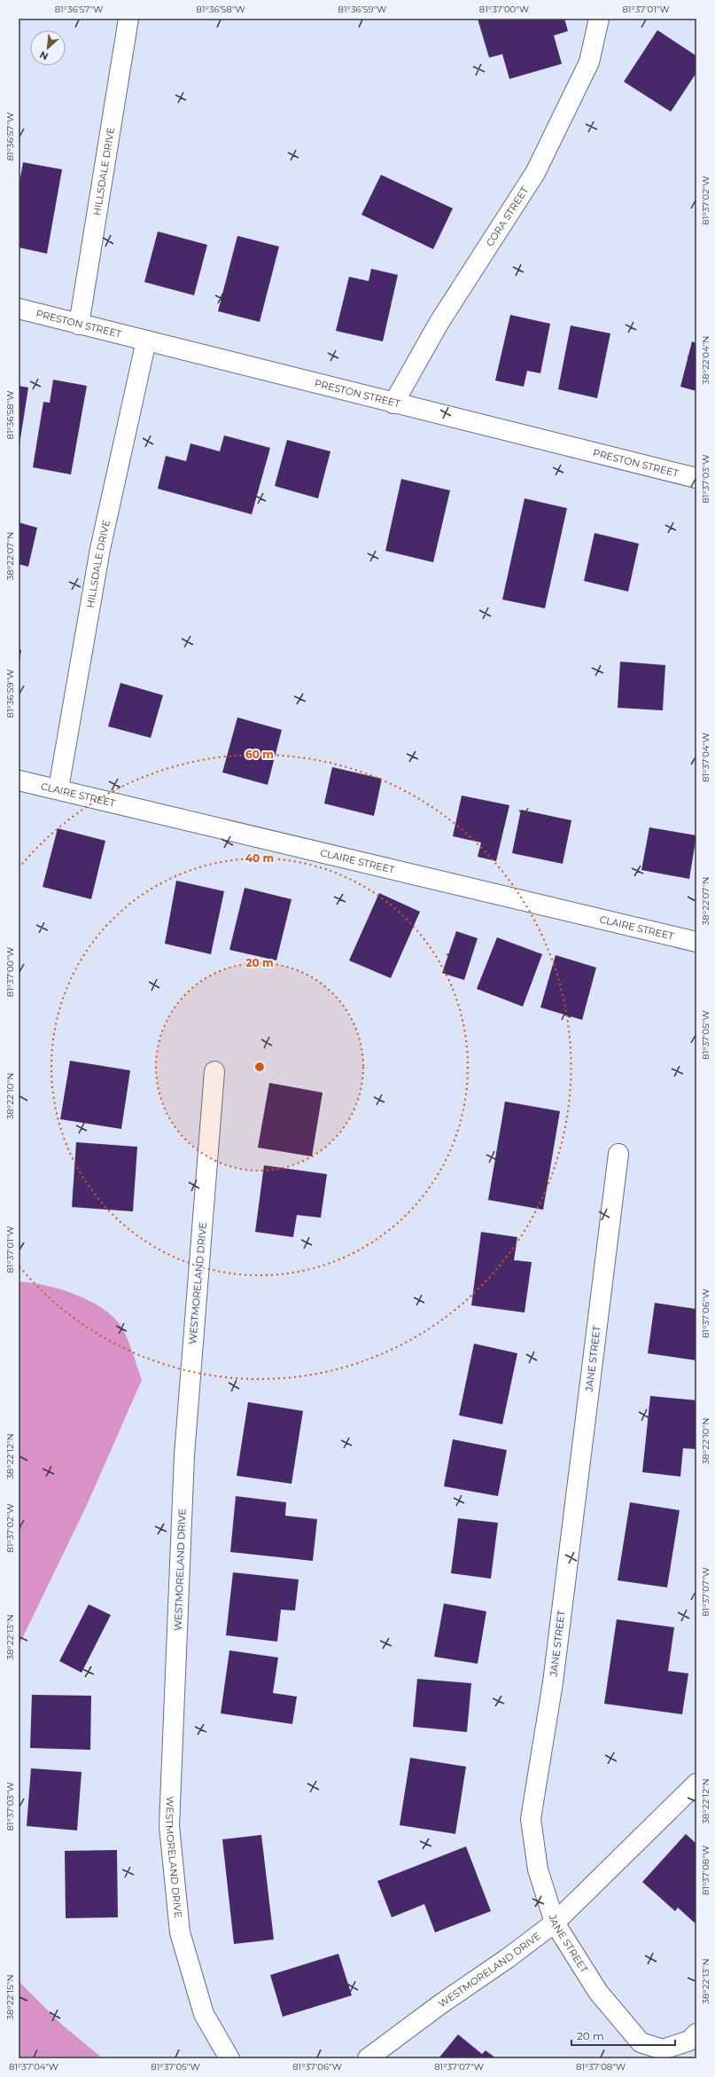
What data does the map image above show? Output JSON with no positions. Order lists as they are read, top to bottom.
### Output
{
  "streets": {
    "street": [
      "HILLSDALE DRIVE",
      "CORA STREET",
      "PRESTON STREET",
      "CLAIRE STREET",
      "WESTMORELAND DRIVE",
      "JANE STREET"
    ]
  },
  "crossings": [
    ["HILLSDALE DRIVE", "PRESTON STREET"],
    ["HILLSDALE DRIVE", "CLAIRE STREET"],
    ["CORA STREET", "PRESTON STREET"],
    ["WESTMORELAND DRIVE", "JANE STREET"]
  ],
  "scale_bar": "20 m",
  "north": "bottom left",
  "coordinates": [
    "81°36'57\"W",
    "81°36'58\"W",
    "81°36'59\"W",
    "81°37'00\"W",
    "81°37'01\"W",
    "81°37'02\"W",
    "38°22'04\"N",
    "81°37'03\"W",
    "38°22'07\"N",
    "81°37'04\"W",
    "81°37'05\"W",
    "38°22'10\"N",
    "81°37'06\"W",
    "38°22'12\"N",
    "81°37'07\"W",
    "38°22'13\"N",
    "81°37'08\"W",
    "38°22'15\"N"
  ],
  "rings": ["60 m", "40 m", "20 m"]
}
